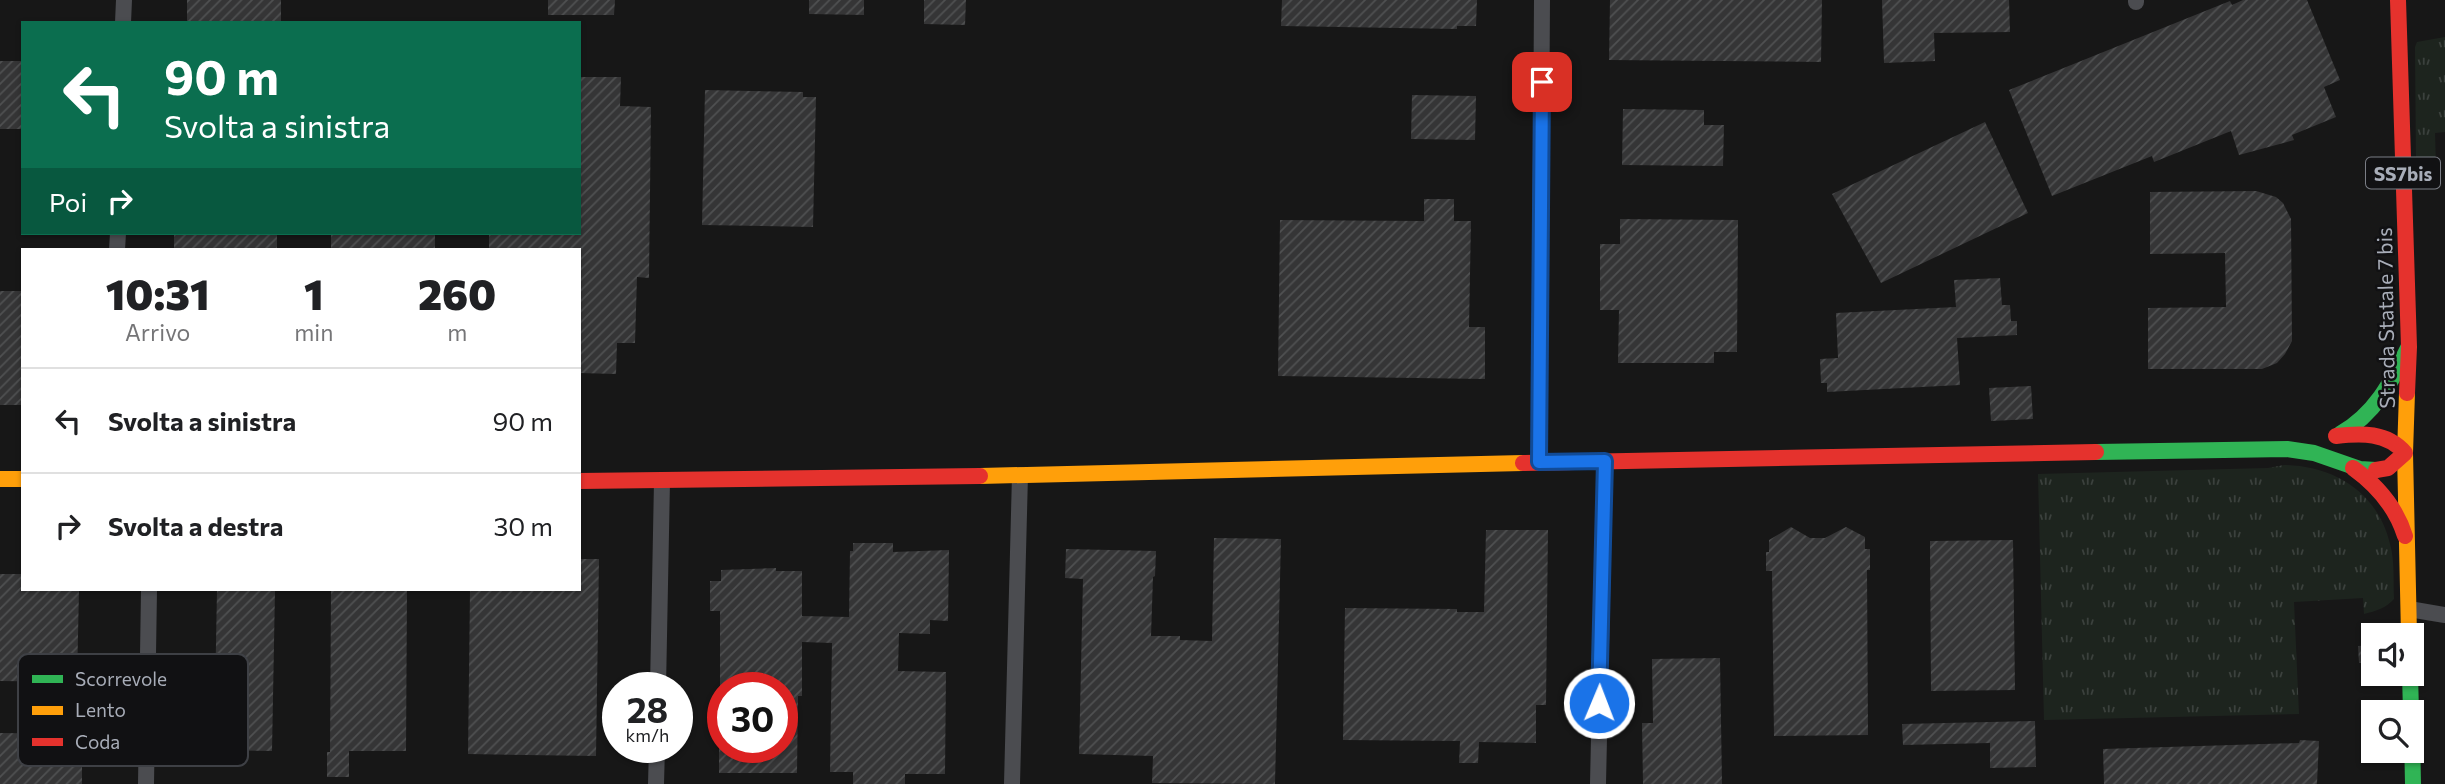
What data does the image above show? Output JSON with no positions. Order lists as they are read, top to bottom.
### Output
{
  "streets": {
    "street": ["SS7bis", "Strada Statale 7 bis"]
  },
  "legend": ["Scorrevole", "Lento", "Coda"],
  "page": {
    "turn": ["90 m", "Svolta a sinistra"],
    "then": "Poi",
    "eta": [
      "10:31",
      "Arrivo",
      "1",
      "min",
      "260",
      "m"
    ],
    "list": [
      {
        "name": "Svolta a sinistra",
        "value": "90 m"
      },
      {
        "name": "Svolta a destra",
        "value": "30 m"
      }
    ],
    "speed": "28 km/h",
    "limit": "30"
  }
}
